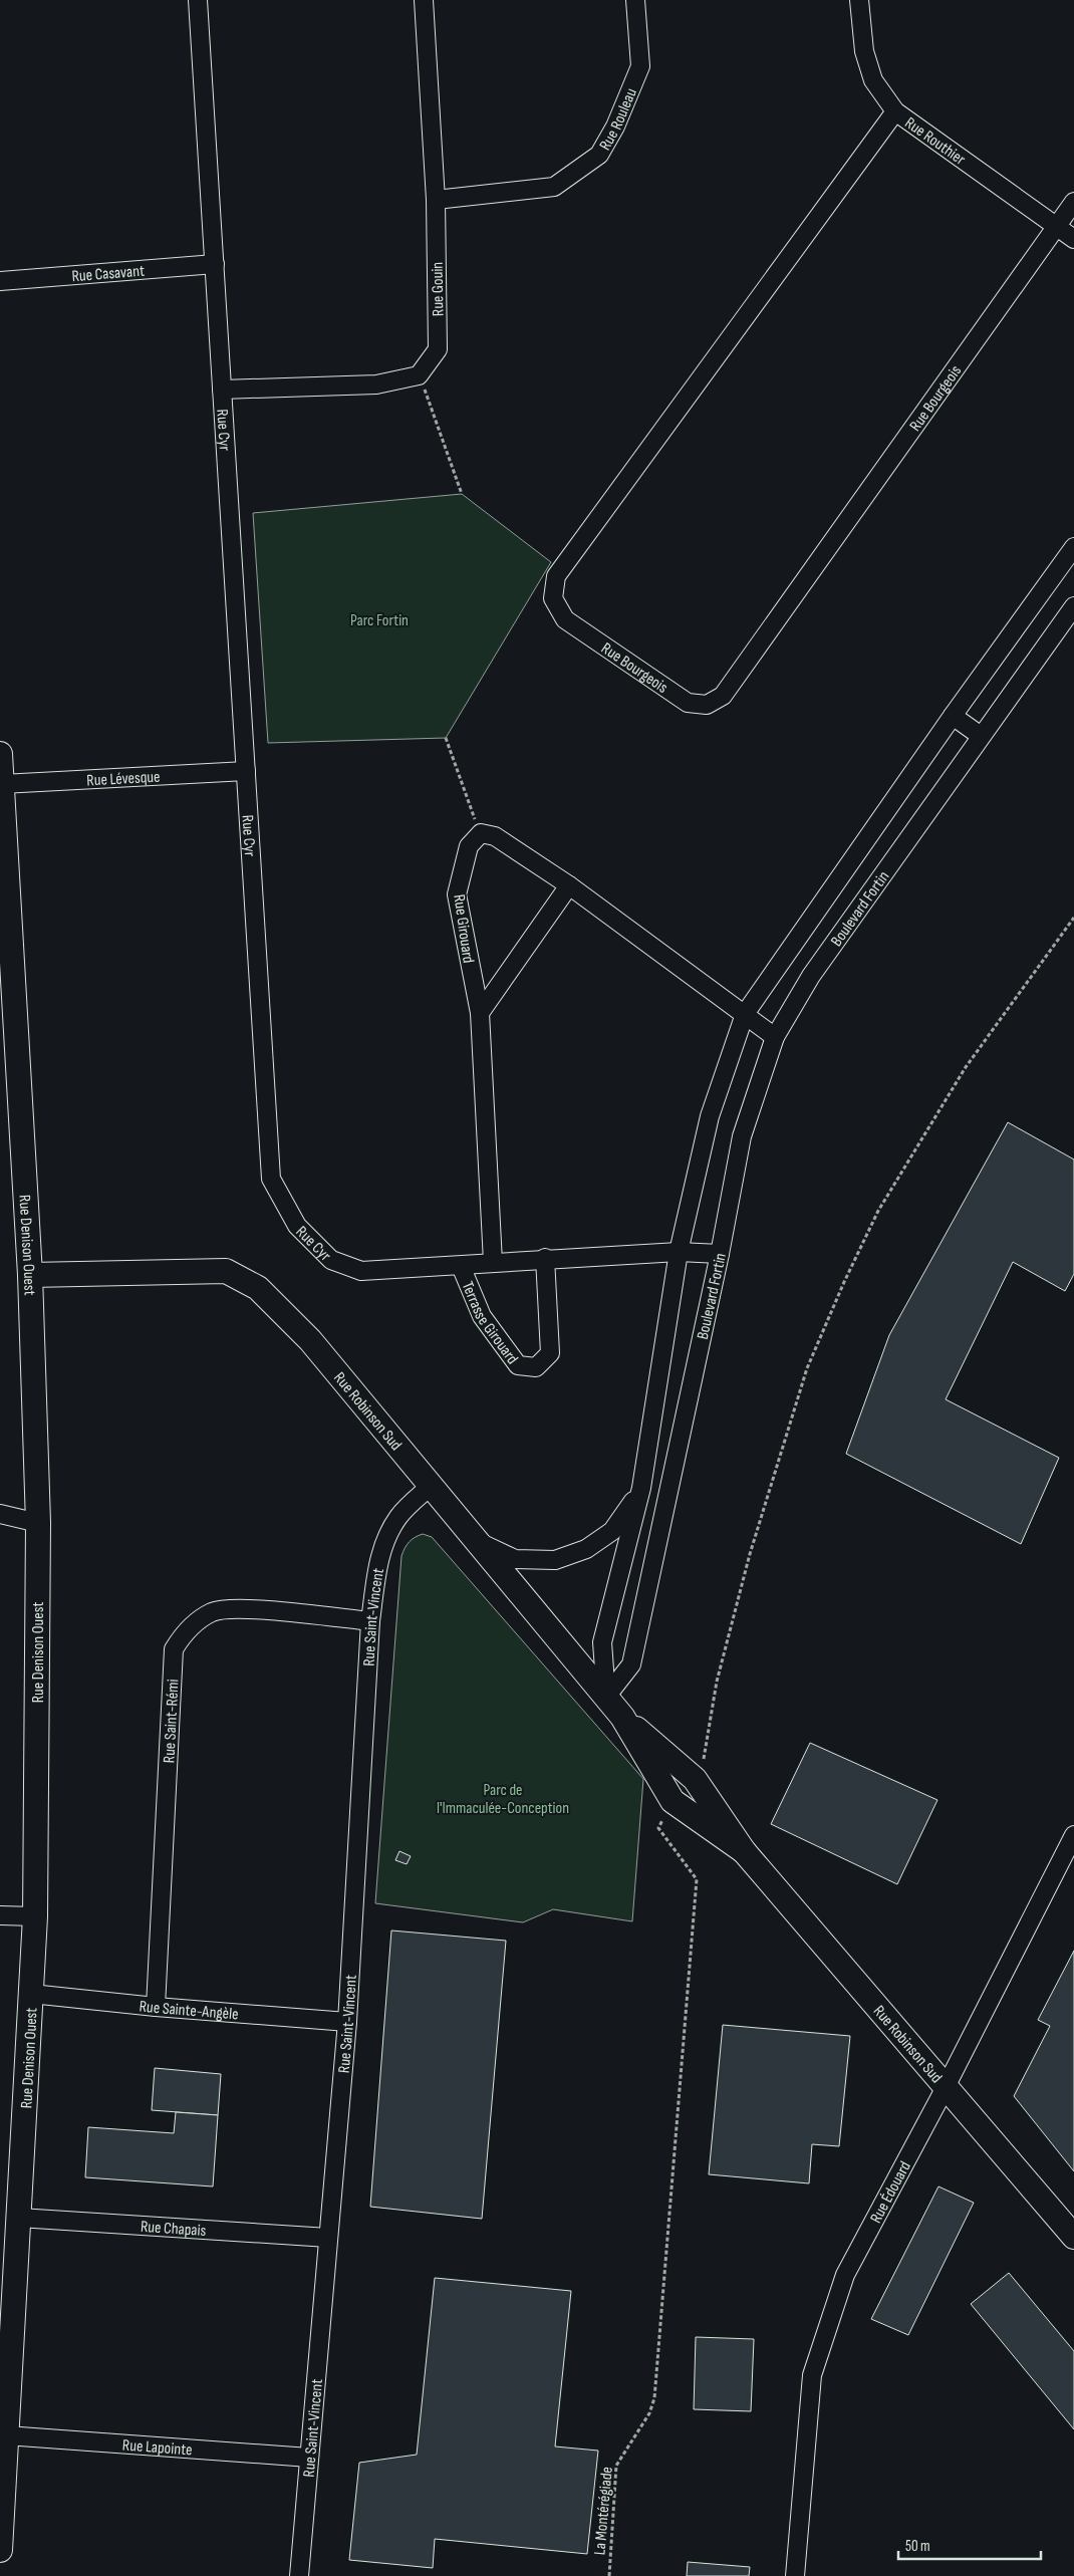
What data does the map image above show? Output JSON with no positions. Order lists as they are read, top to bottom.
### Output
{
  "streets": {
    "street": [
      "Rue Rouleau",
      "Rue Routhier",
      "Rue Casavant",
      "Rue Gouin",
      "Rue Bourgeois",
      "Rue Cyr",
      "Rue Lévesque",
      "Boulevard Fortin",
      "Rue Girouard",
      "Rue Denison Ouest",
      "Terrasse Girouard",
      "Rue Robinson Sud",
      "Rue Saint-Vincent",
      "Rue Saint-Rémi",
      "Rue Sainte-Angèle",
      "Rue Édouard",
      "Rue Chapais",
      "Rue Lapointe"
    ],
    "path": ["La Montérégiade"]
  },
  "crossings": [
    ["Rue Rouleau", "Rue Gouin"],
    ["Rue Routhier", "Rue Bourgeois"],
    ["Rue Casavant", "Rue Cyr"],
    ["Rue Cyr", "Rue Lévesque"],
    ["Rue Cyr", "Boulevard Fortin"],
    ["Rue Cyr", "Rue Girouard"],
    ["Rue Cyr", "Terrasse Girouard"],
    ["Rue Lévesque", "Rue Denison Ouest"],
    ["Boulevard Fortin", "Rue Robinson Sud"],
    ["Rue Denison Ouest", "Rue Robinson Sud"],
    ["Rue Denison Ouest", "Rue Sainte-Angèle"],
    ["Rue Denison Ouest", "Rue Chapais"],
    ["Rue Denison Ouest", "Rue Lapointe"],
    ["Rue Robinson Sud", "Rue Saint-Vincent"],
    ["Rue Robinson Sud", "Rue Édouard"],
    ["Rue Saint-Vincent", "Rue Saint-Rémi"],
    ["Rue Saint-Vincent", "Rue Sainte-Angèle"],
    ["Rue Saint-Vincent", "Rue Chapais"],
    ["Rue Saint-Vincent", "Rue Lapointe"],
    ["Rue Saint-Rémi", "Rue Sainte-Angèle"]
  ],
  "parks": ["Parc Fortin", "Parc de l'Immaculée-Conception"],
  "scale_bar": "50 m"
}
